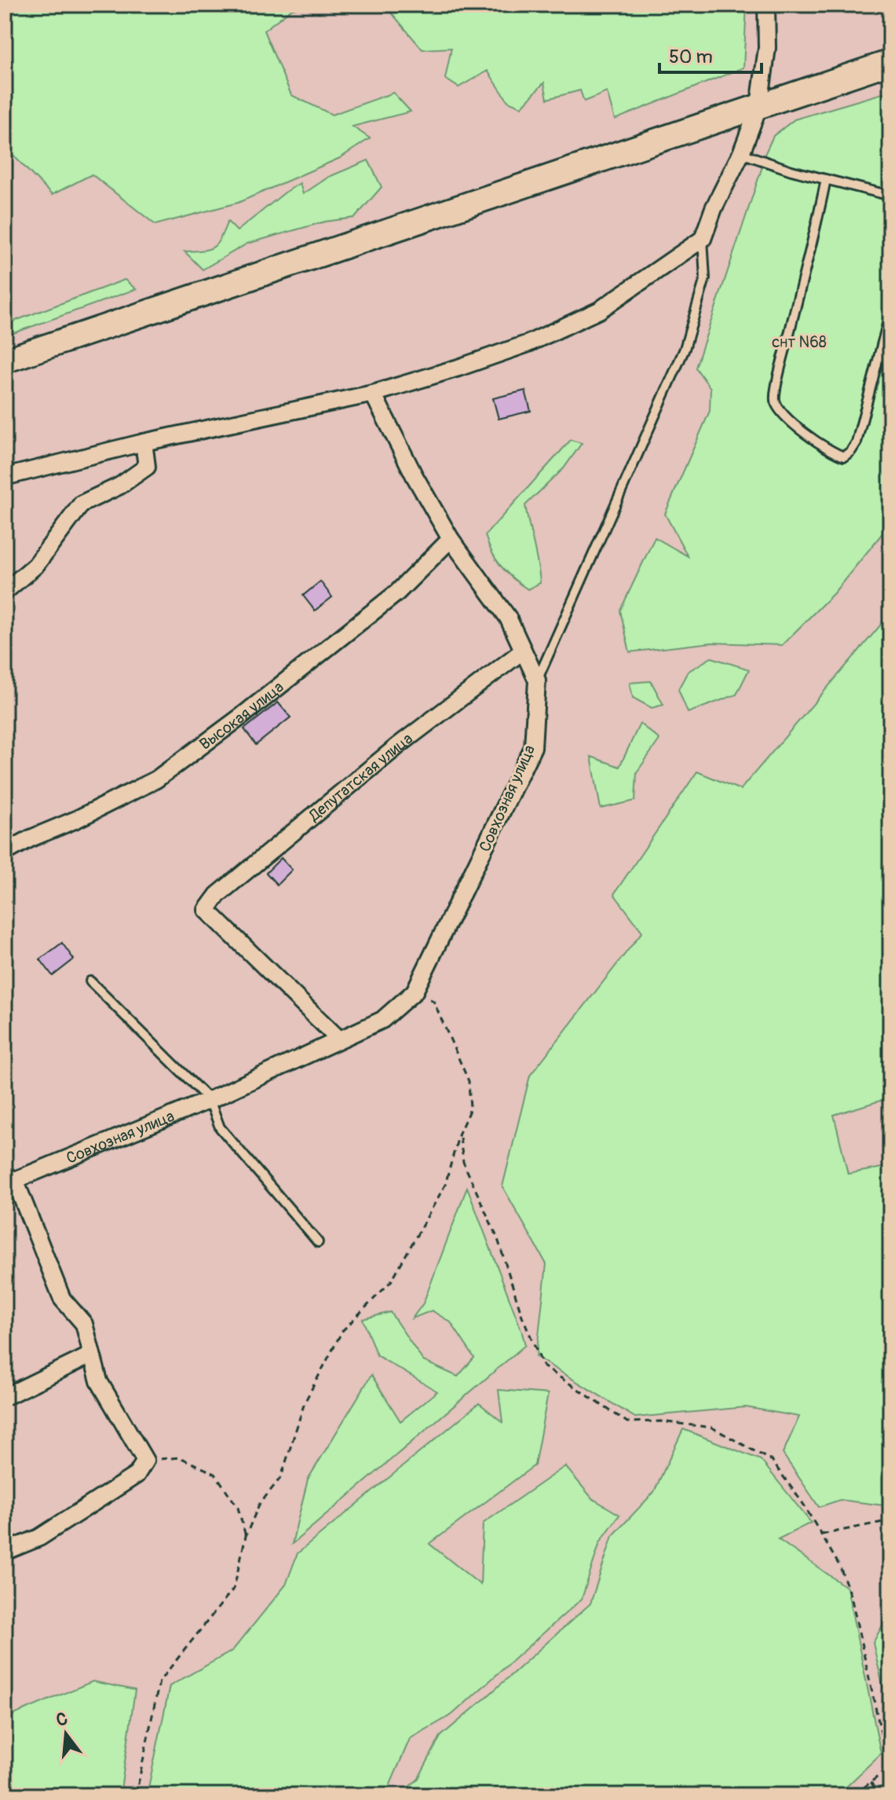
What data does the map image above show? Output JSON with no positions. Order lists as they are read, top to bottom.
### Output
{
  "streets": {
    "street": ["Высокая улица", "Депутатская улица", "Совхозная улица"]
  },
  "crossings": [
    ["Депутатская улица", "Совхозная улица"]
  ],
  "parks": ["снт N68"],
  "scale_bar": "50 m",
  "north": "top"
}
